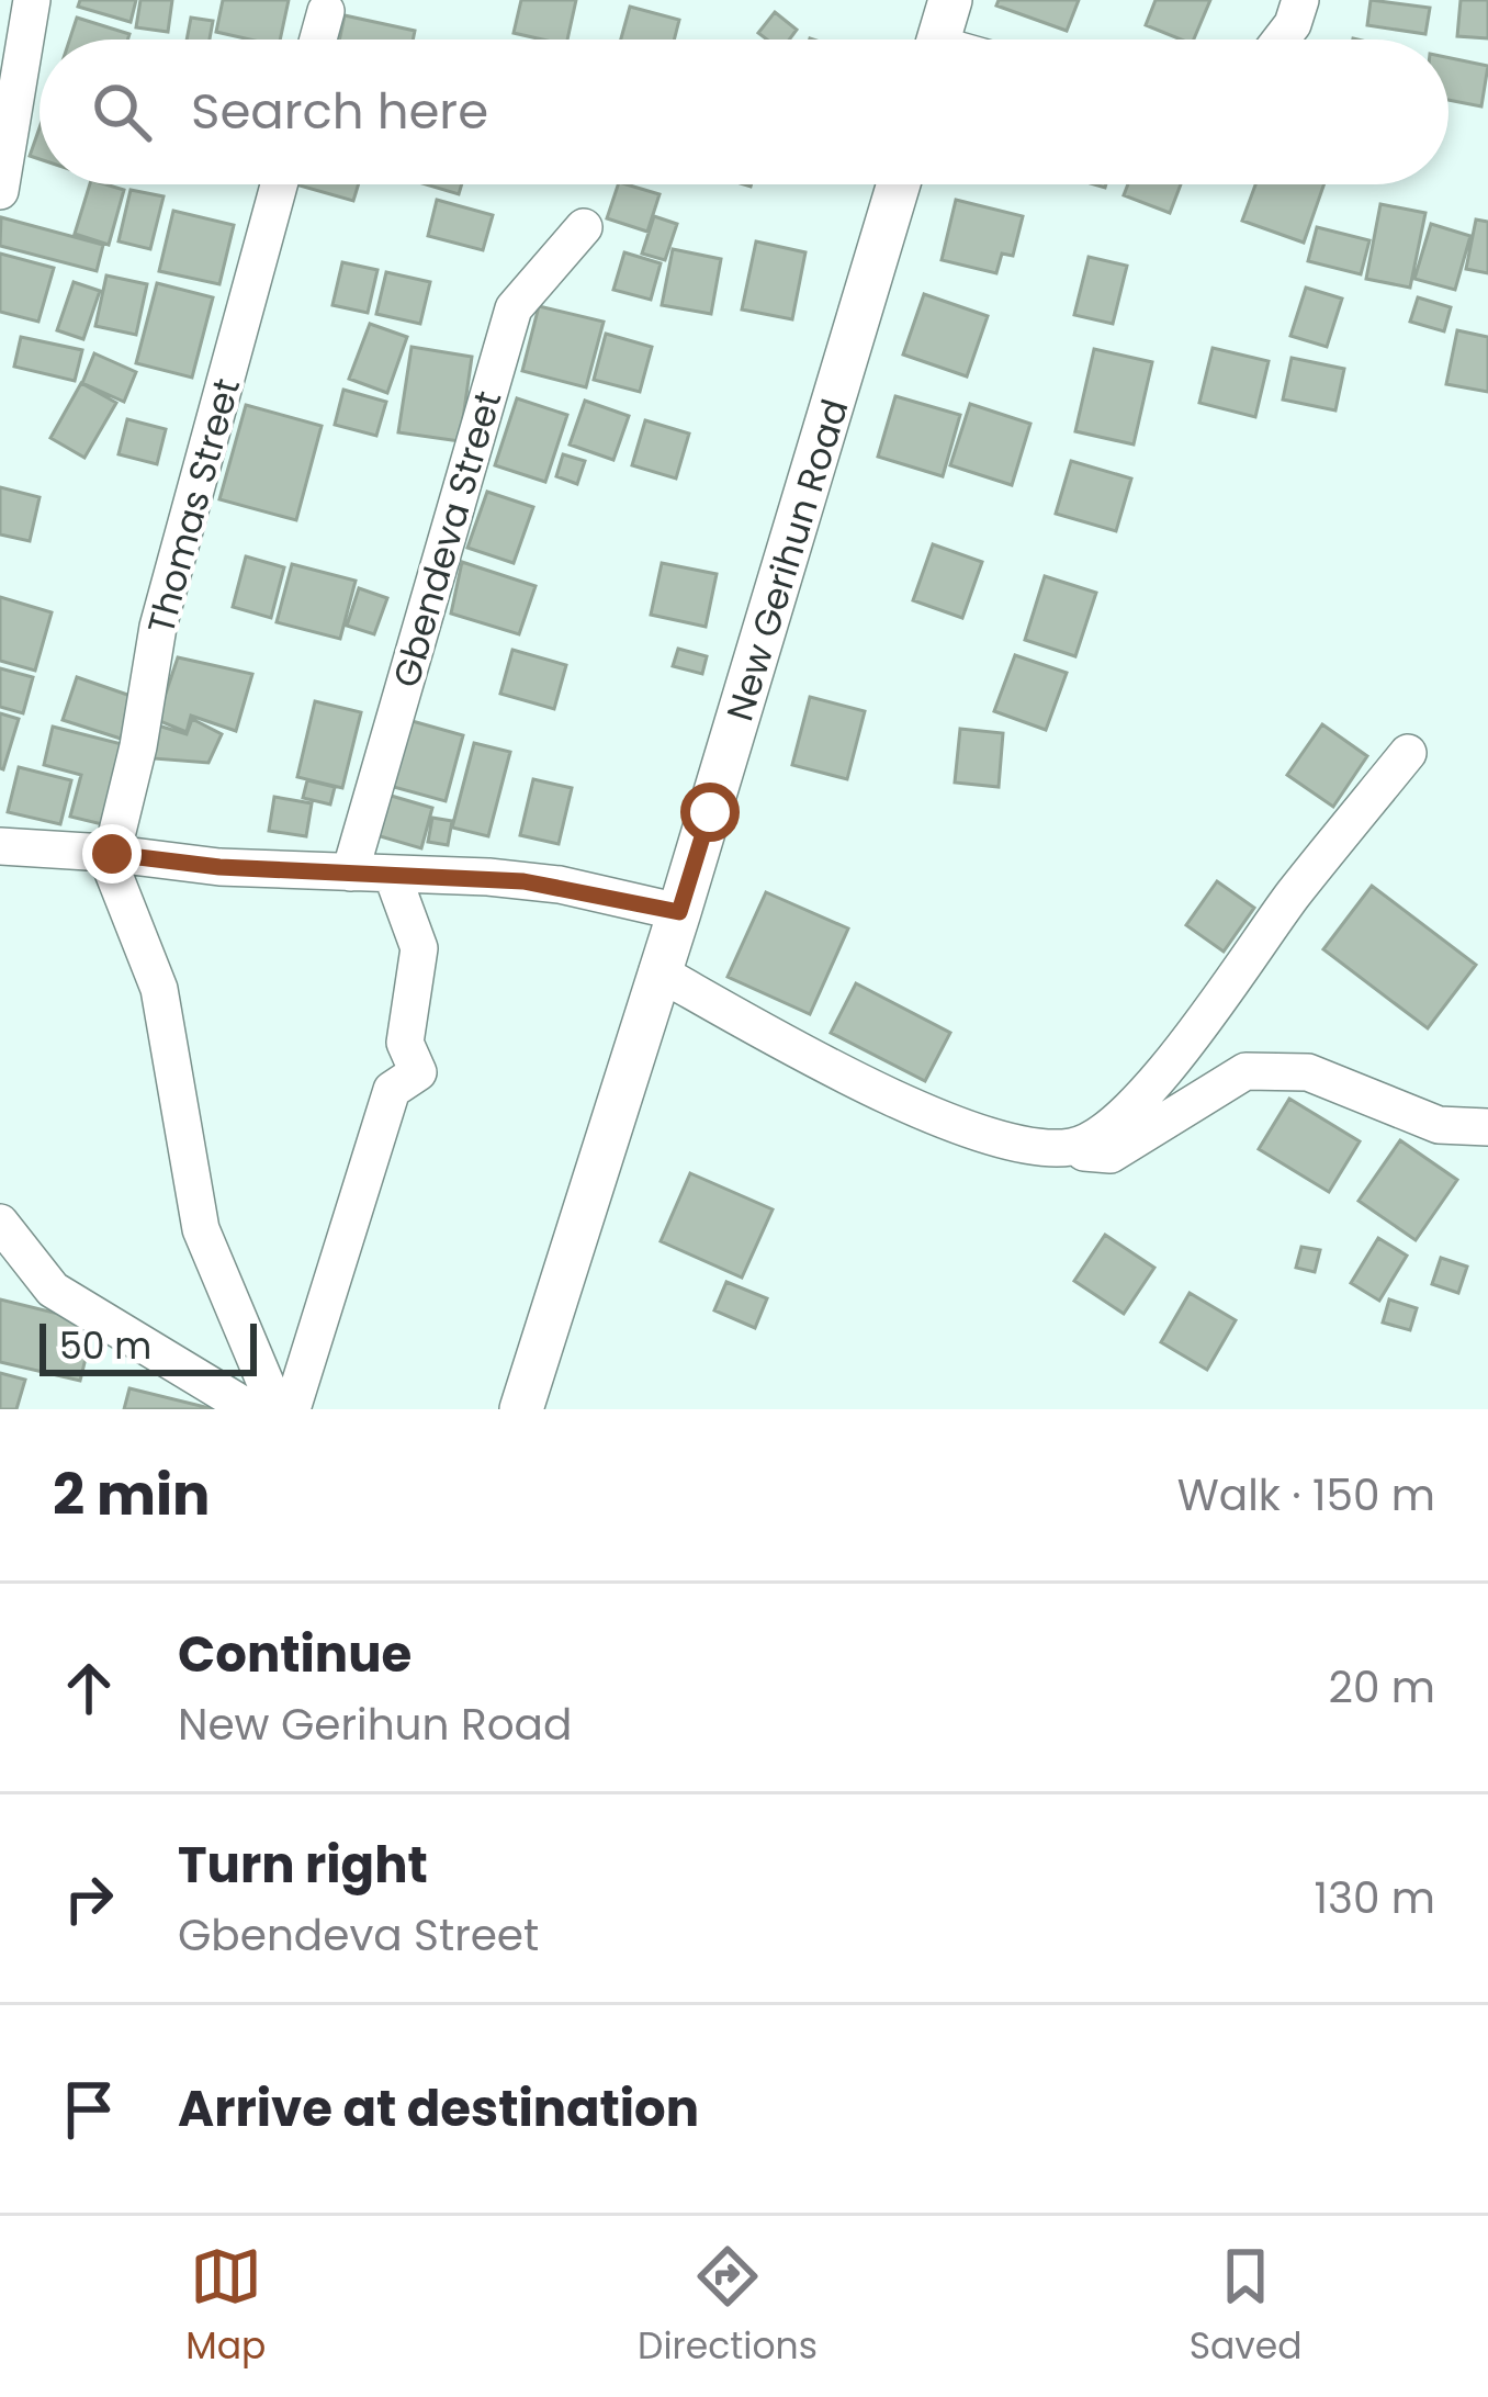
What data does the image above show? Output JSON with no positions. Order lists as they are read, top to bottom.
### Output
{
  "streets": {
    "street": ["Thomas Street", "Gbendeva Street", "New Gerihun Road"]
  },
  "scale_bar": "50 m",
  "page": {
    "search": "Search here",
    "scale": "50 m",
    "heading": ["2 min", "Walk · 150 m"],
    "list": [
      ["Continue", "New Gerihun Road", "20 m"],
      ["Turn right", "Gbendeva Street", "130 m"],
      "Arrive at destination"
    ],
    "nav": ["Map", "Directions", "Saved"]
  }
}
